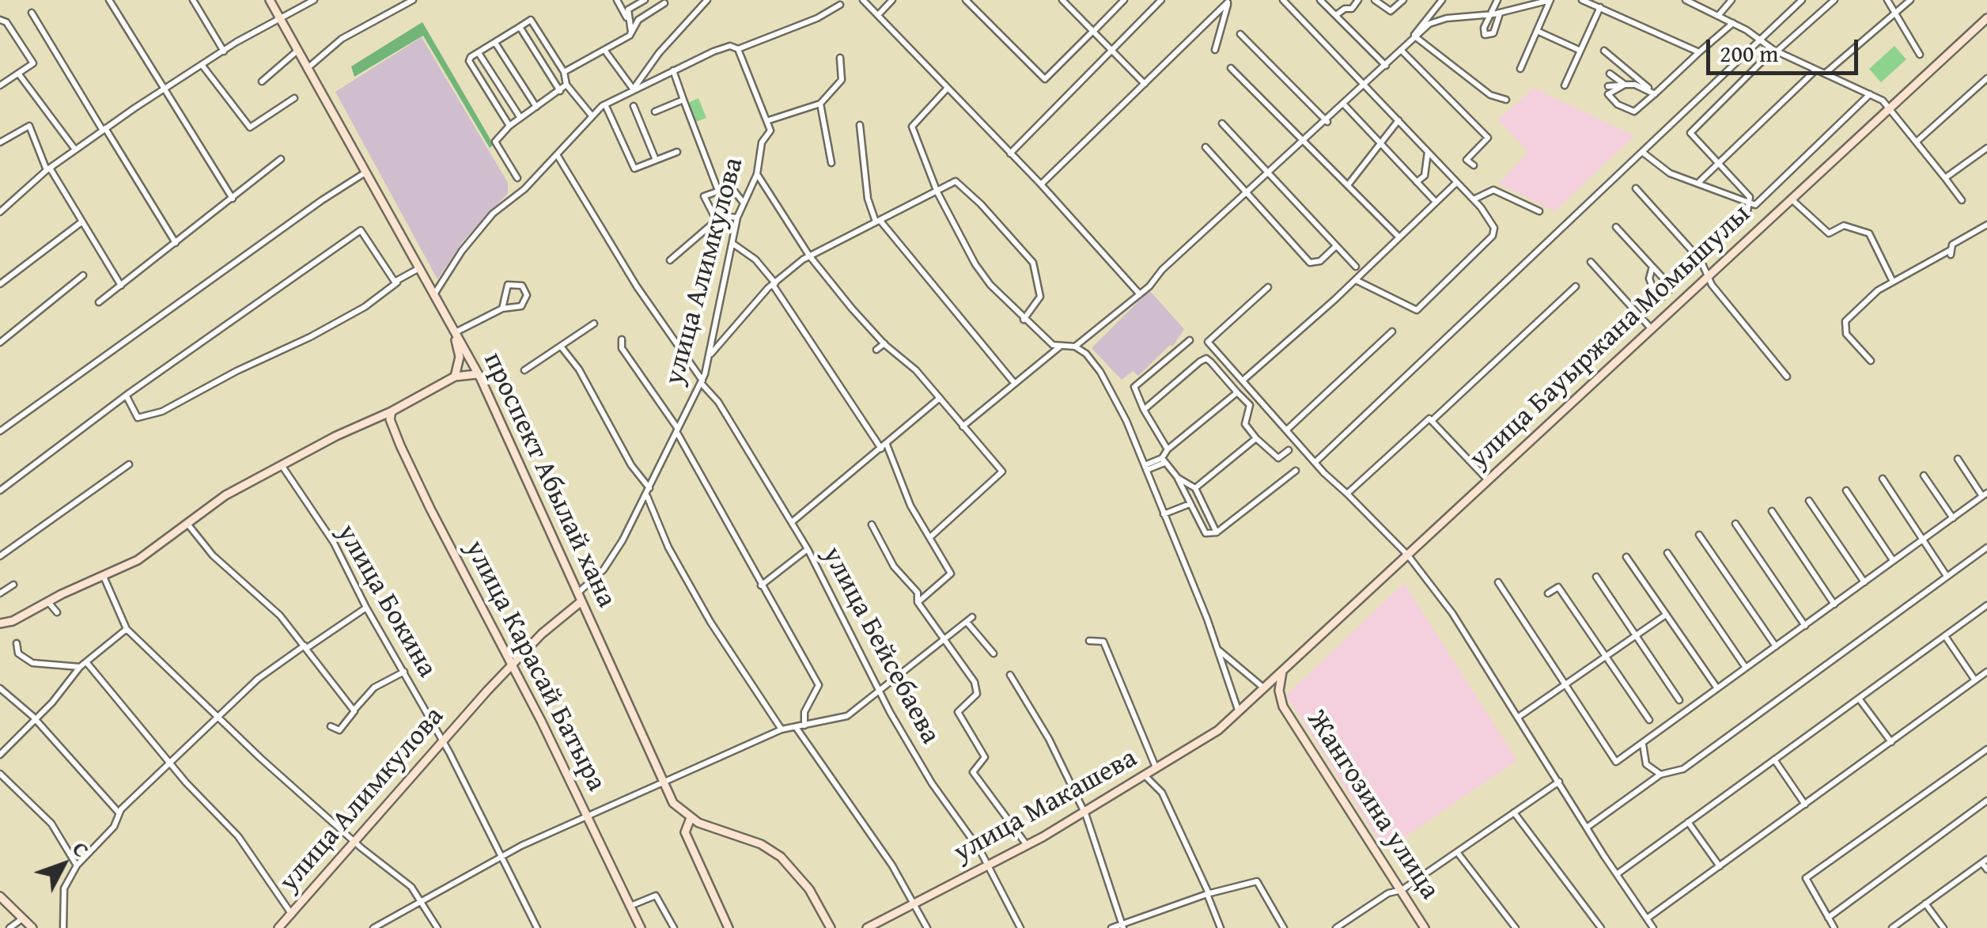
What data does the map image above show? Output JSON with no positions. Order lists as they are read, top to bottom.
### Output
{
  "streets": {
    "street": [
      "улица Алимкулова",
      "улица Бауыржана Момышулы",
      "проспект Абылай хана",
      "улица Бокина",
      "улица Бейсебаева",
      "улица Карасай Батыра",
      "Жангозина улица",
      "улица Макашева"
    ]
  },
  "crossings": [
    ["улица Алимкулова", "проспект Абылай хана"],
    ["улица Алимкулова", "улица Бокина"],
    ["улица Алимкулова", "улица Бейсебаева"],
    ["улица Алимкулова", "улица Карасай Батыра"],
    ["улица Бауыржана Момышулы", "Жангозина улица"],
    ["улица Бауыржана Момышулы", "улица Макашева"],
    ["улица Бейсебаева", "улица Макашева"],
    ["Жангозина улица", "улица Макашева"]
  ],
  "scale_bar": "200 m",
  "north": "top right"
}
